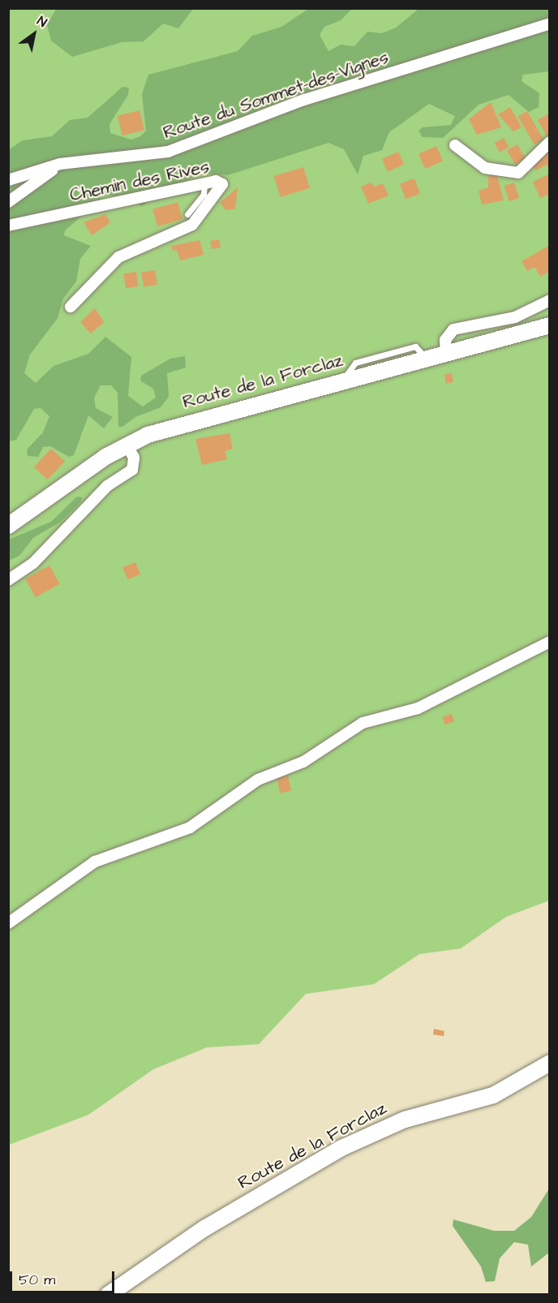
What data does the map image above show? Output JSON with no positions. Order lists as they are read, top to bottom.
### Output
{
  "streets": {
    "main road": ["Route de la Forclaz"],
    "street": ["Route du Sommet-des-Vignes", "Chemin des Rives"]
  },
  "crossings": [
    ["Route du Sommet-des-Vignes", "Chemin des Rives"]
  ],
  "scale_bar": "50 m",
  "north": "top right"
}
